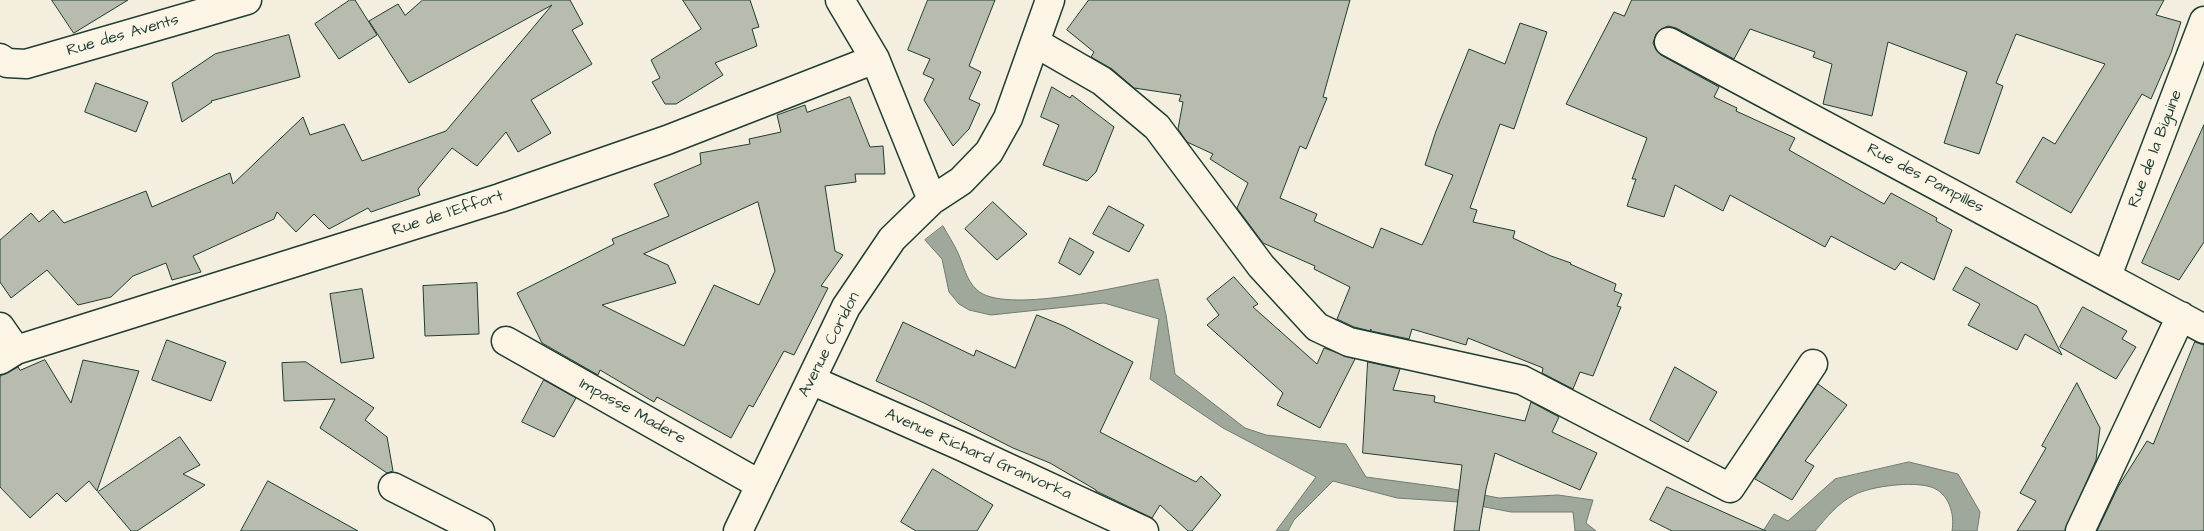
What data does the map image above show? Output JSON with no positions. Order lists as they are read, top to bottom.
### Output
{
  "streets": {
    "street": [
      "Rue des Avents",
      "Rue de la Biguine",
      "Rue des Pampilles",
      "Rue de l'Effort",
      "Avenue Coridon",
      "Impasse Madere",
      "Avenue Richard Granvorka"
    ]
  },
  "crossings": [
    ["Rue de la Biguine", "Rue des Pampilles"],
    ["Avenue Coridon", "Impasse Madere"],
    ["Avenue Coridon", "Avenue Richard Granvorka"]
  ]
}
